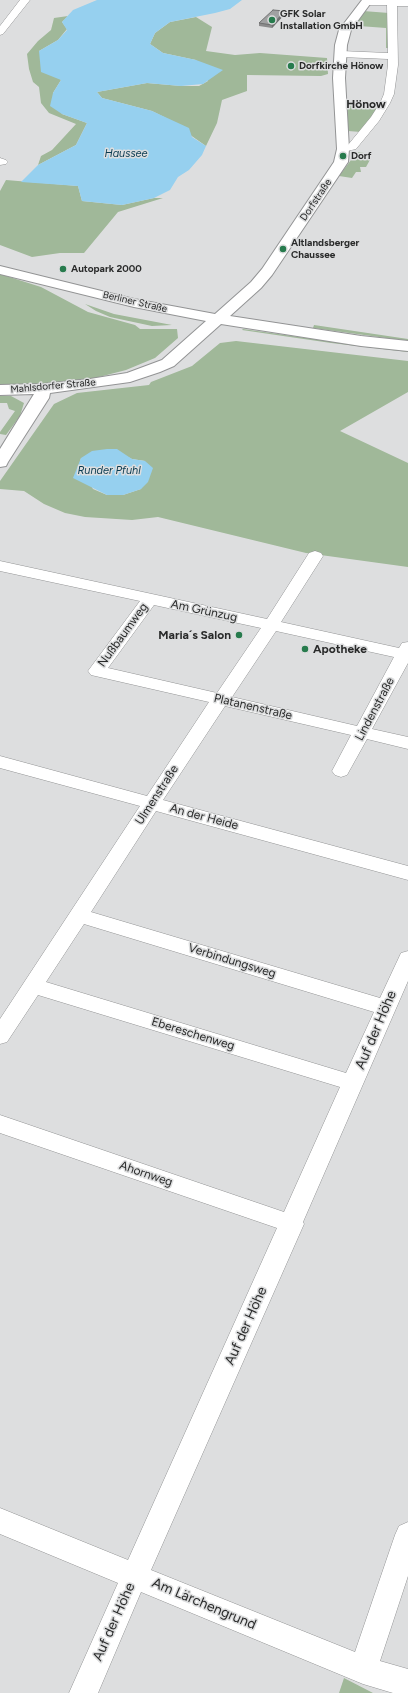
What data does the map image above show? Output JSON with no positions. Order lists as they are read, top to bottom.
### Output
{
  "streets": {
    "main road": ["Dorfstraße", "Berliner Straße", "Mahlsdorfer Straße"],
    "street": [
      "Am Grünzug",
      "Nußbaumweg",
      "Platanenstraße",
      "Lindenstraße",
      "Ulmenstraße",
      "An der Heide",
      "Verbindungsweg",
      "Auf der Höhe",
      "Ebereschenweg",
      "Ahornweg",
      "Am Lärchengrund"
    ]
  },
  "crossings": [
    ["Dorfstraße", "Berliner Straße"],
    ["Dorfstraße", "Mahlsdorfer Straße"],
    ["Berliner Straße", "Mahlsdorfer Straße"],
    ["Am Grünzug", "Nußbaumweg"],
    ["Am Grünzug", "Lindenstraße"],
    ["Am Grünzug", "Ulmenstraße"],
    ["Nußbaumweg", "Platanenstraße"],
    ["Platanenstraße", "Lindenstraße"],
    ["Platanenstraße", "Ulmenstraße"],
    ["Ulmenstraße", "An der Heide"],
    ["Ulmenstraße", "Verbindungsweg"],
    ["Ulmenstraße", "Ebereschenweg"],
    ["Verbindungsweg", "Auf der Höhe"],
    ["Auf der Höhe", "Ebereschenweg"],
    ["Auf der Höhe", "Ahornweg"],
    ["Auf der Höhe", "Am Lärchengrund"]
  ],
  "districts": ["Hönow"],
  "water": ["Haussee", "Runder Pfuhl"],
  "places": [
    "GFK Solar Installation GmbH",
    "Dorfkirche Hönow",
    "Dorf",
    "Altlandsberger Chaussee",
    "Autopark 2000",
    "Maria´s Salon",
    "Apotheke"
  ]
}
